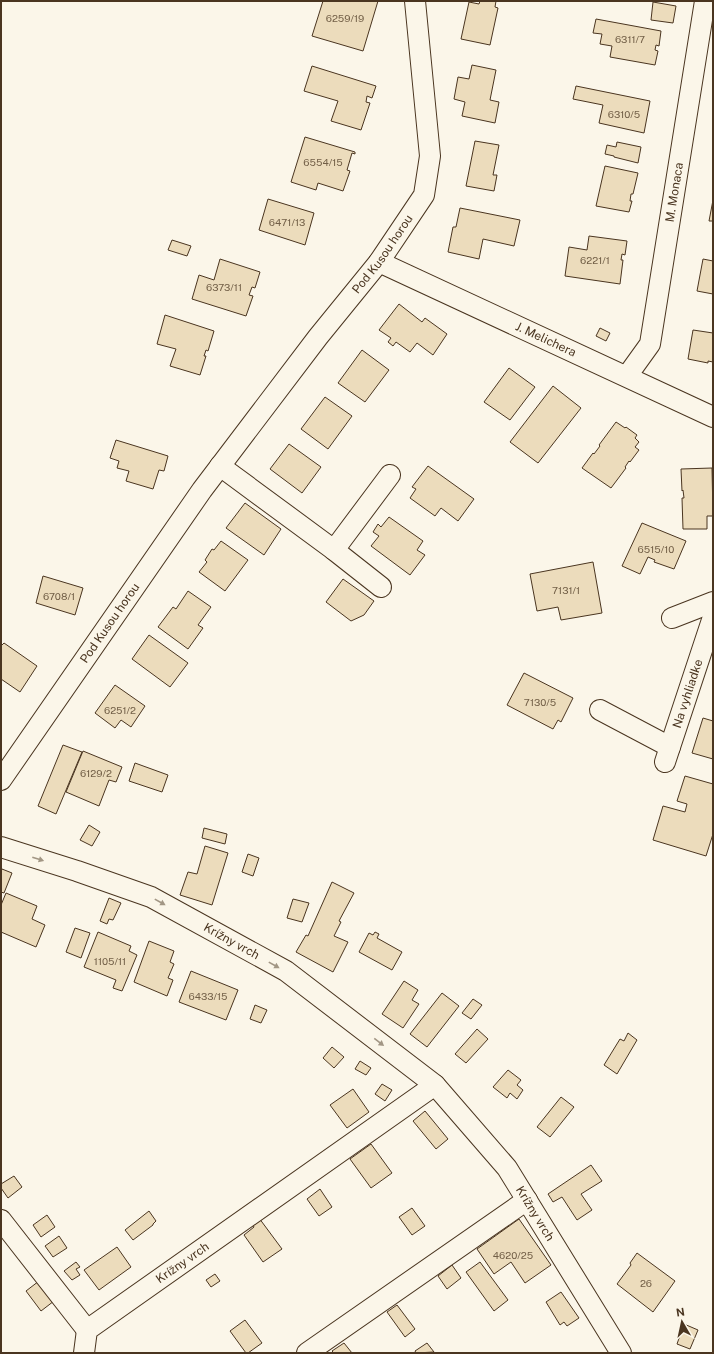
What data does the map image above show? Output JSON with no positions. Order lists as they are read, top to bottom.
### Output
{
  "streets": {
    "street": [
      "M. Monaca",
      "Pod Kusou horou",
      "J. Melichera",
      "Na vyhliadke",
      "Krížny vrch"
    ]
  },
  "crossings": [
    ["M. Monaca", "J. Melichera"],
    ["Pod Kusou horou", "J. Melichera"]
  ],
  "one_way": ["Krížny vrch"],
  "house_numbers": [
    "6259/19",
    "6311/7",
    "6310/5",
    "6554/15",
    "6471/13",
    "6221/1",
    "6373/11",
    "6515/10",
    "7131/1",
    "6708/1",
    "7130/5",
    "6251/2",
    "6129/2",
    "1105/11",
    "6433/15",
    "4620/25",
    "26"
  ],
  "north": "top"
}
